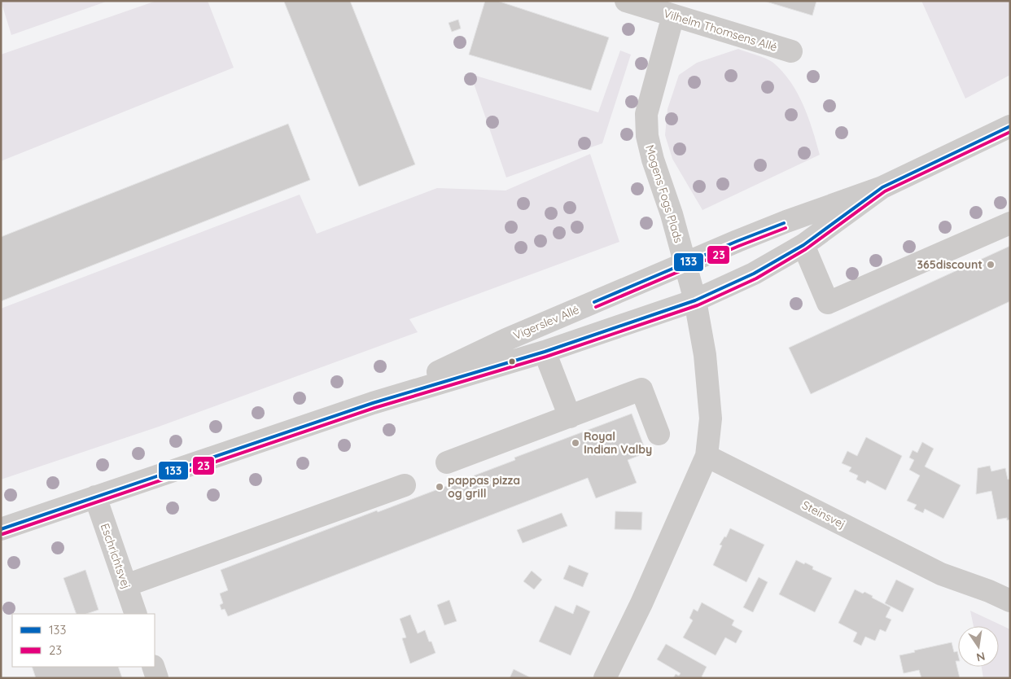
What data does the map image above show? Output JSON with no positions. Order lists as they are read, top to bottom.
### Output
{
  "streets": {
    "street": [
      "Vilhelm Thomsens Allé",
      "Mogens Fogs Plads",
      "Vigerslev Allé",
      "Steinsvej",
      "Eschrichtsvej"
    ]
  },
  "crossings": [
    ["Vilhelm Thomsens Allé", "Mogens Fogs Plads"],
    ["Mogens Fogs Plads", "Vigerslev Allé"],
    ["Mogens Fogs Plads", "Steinsvej"],
    ["Vigerslev Allé", "Eschrichtsvej"]
  ],
  "places": ["365discount", "Royal Indian Valby", "pappas pizza og grill"],
  "lines": ["transit line 133", "transit line 23"],
  "legend": ["133", "23"],
  "north": "bottom"
}
